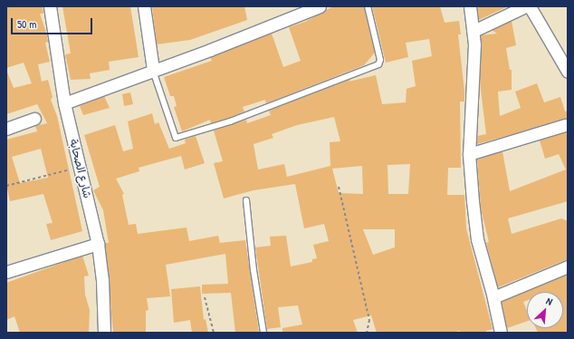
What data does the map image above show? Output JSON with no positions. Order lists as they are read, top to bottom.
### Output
{
  "streets": {
    "street": ["شارع الصحابة"]
  },
  "scale_bar": "50 m",
  "north": "top right"
}
